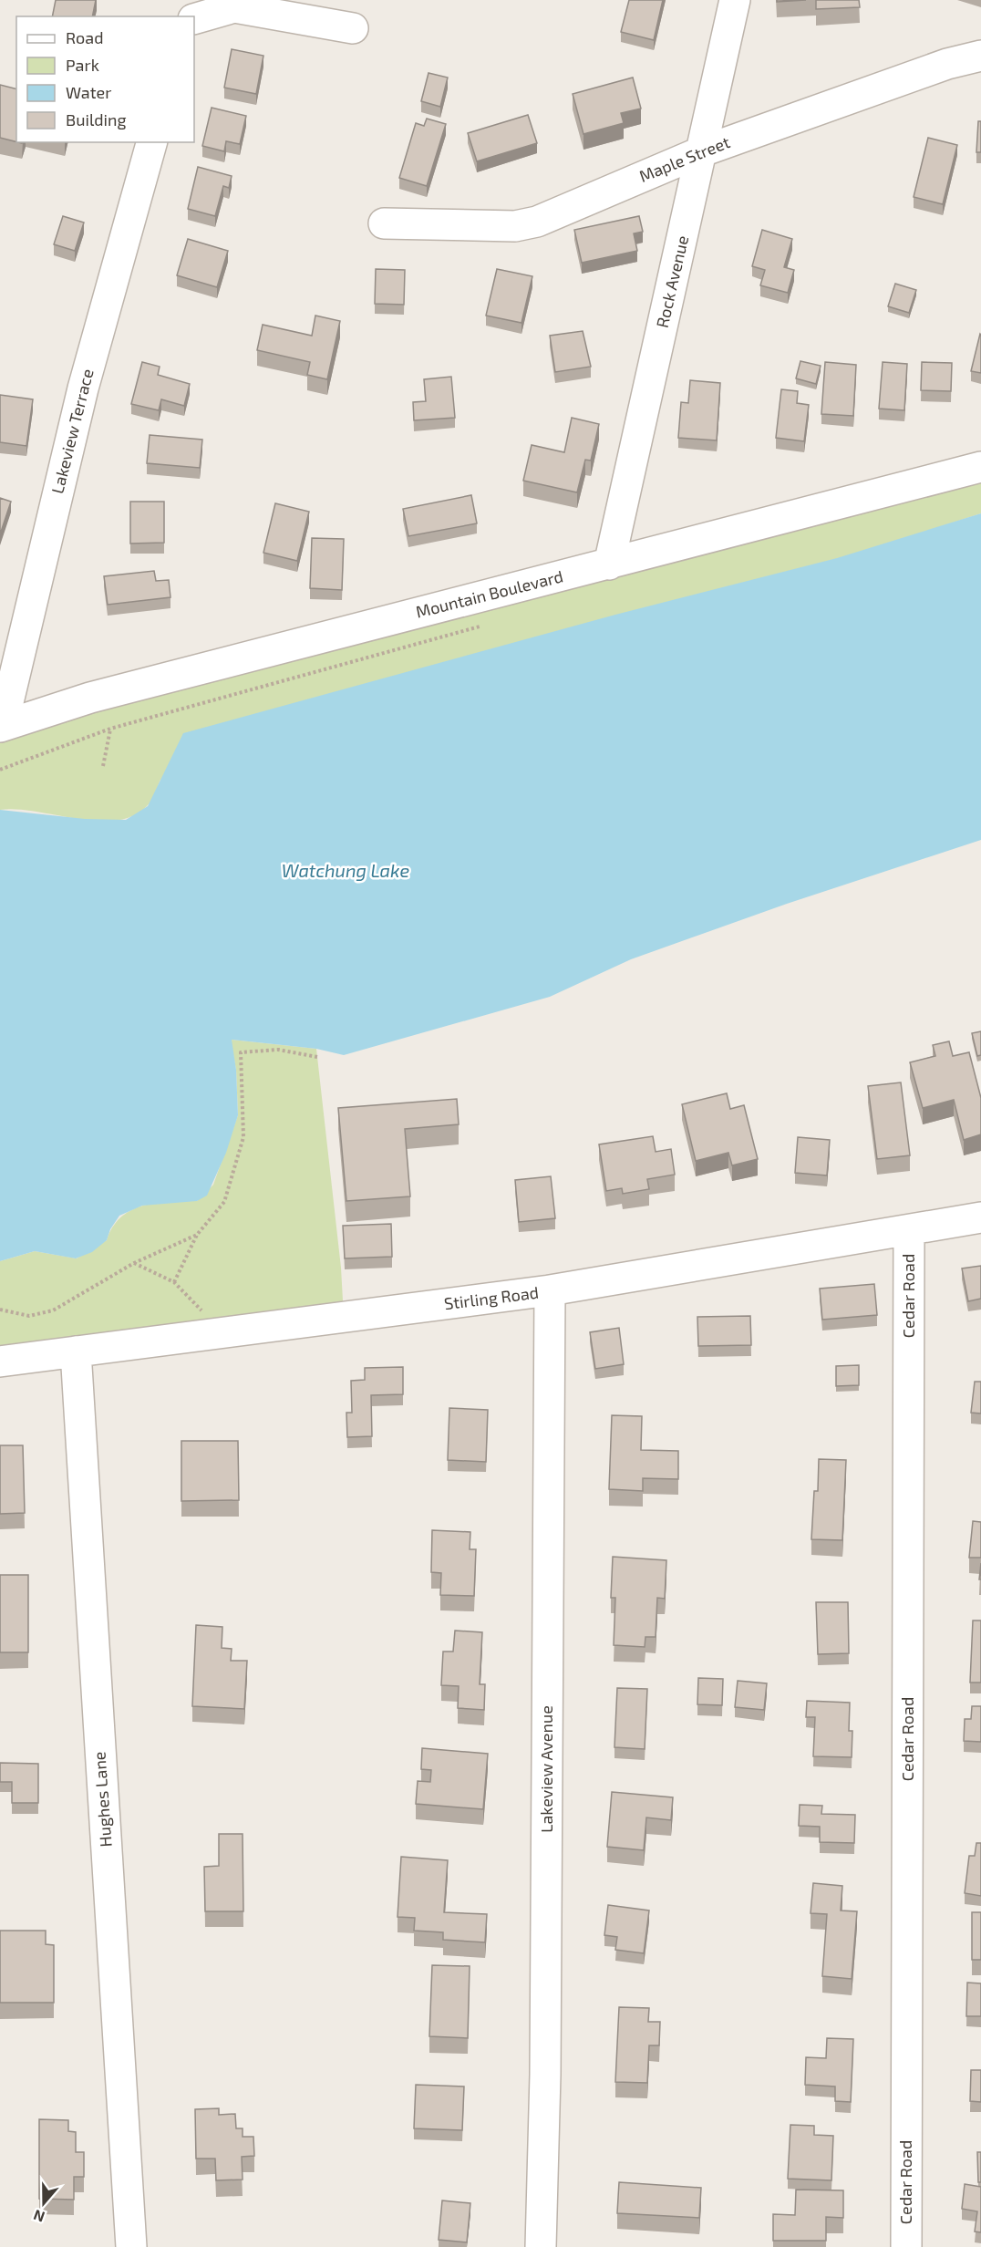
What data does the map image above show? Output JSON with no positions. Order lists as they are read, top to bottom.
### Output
{
  "streets": {
    "street": [
      "Maple Street",
      "Rock Avenue",
      "Lakeview Terrace",
      "Mountain Boulevard",
      "Cedar Road",
      "Stirling Road",
      "Lakeview Avenue",
      "Hughes Lane"
    ]
  },
  "crossings": [
    ["Maple Street", "Rock Avenue"],
    ["Rock Avenue", "Mountain Boulevard"],
    ["Lakeview Terrace", "Mountain Boulevard"],
    ["Cedar Road", "Stirling Road"],
    ["Stirling Road", "Lakeview Avenue"],
    ["Stirling Road", "Hughes Lane"]
  ],
  "water": ["Watchung Lake"],
  "legend": [
    "Road",
    "Park",
    "Water",
    "Building"
  ],
  "north": "bottom"
}
